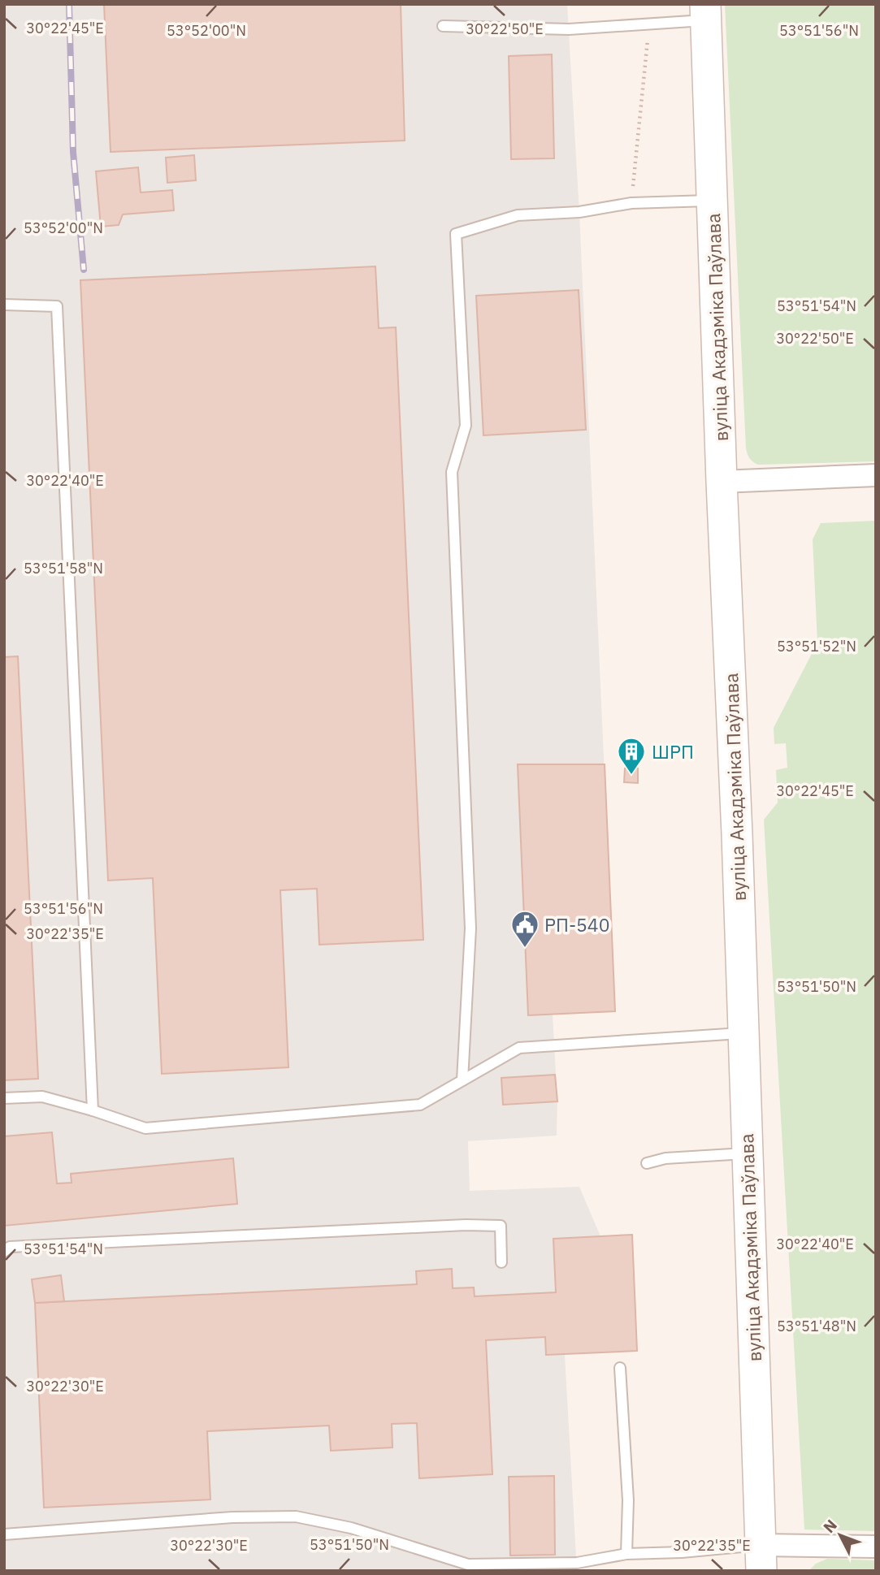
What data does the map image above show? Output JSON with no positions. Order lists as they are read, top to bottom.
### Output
{
  "streets": {
    "main road": ["вуліца Акадэміка Паўлава"]
  },
  "places": {
    "building": ["ШРП"],
    "public building": ["РП-540"]
  },
  "north": "top left",
  "coordinates": [
    "30°22'45\"E",
    "30°22'50\"E",
    "53°52'00\"N",
    "53°51'56\"N",
    "53°51'54\"N",
    "30°22'40\"E",
    "53°51'58\"N",
    "53°51'52\"N",
    "30°22'35\"E",
    "53°51'50\"N",
    "53°51'48\"N",
    "30°22'30\"E"
  ]
}
